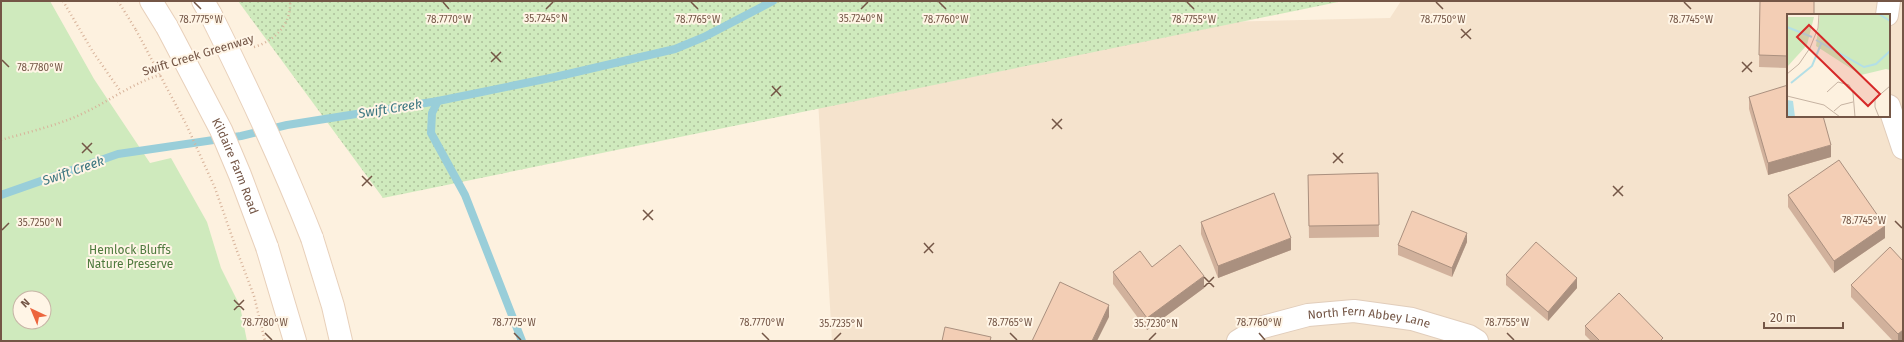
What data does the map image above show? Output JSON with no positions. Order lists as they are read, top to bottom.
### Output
{
  "streets": {
    "main road": ["Kildaire Farm Road", "North Fern Abbey Lane"],
    "path": ["Swift Creek Greenway"]
  },
  "water": ["Swift Creek"],
  "parks": ["Hemlock Bluffs Nature Preserve"],
  "scale_bar": "20 m",
  "north": "top left",
  "coordinates": [
    "35.7245°N",
    "35.7240°N",
    "78.7775°W",
    "78.7770°W",
    "78.7765°W",
    "78.7760°W",
    "78.7755°W",
    "78.7750°W",
    "78.7745°W",
    "78.7780°W",
    "35.7250°N",
    "35.7235°N",
    "35.7230°N"
  ]
}
